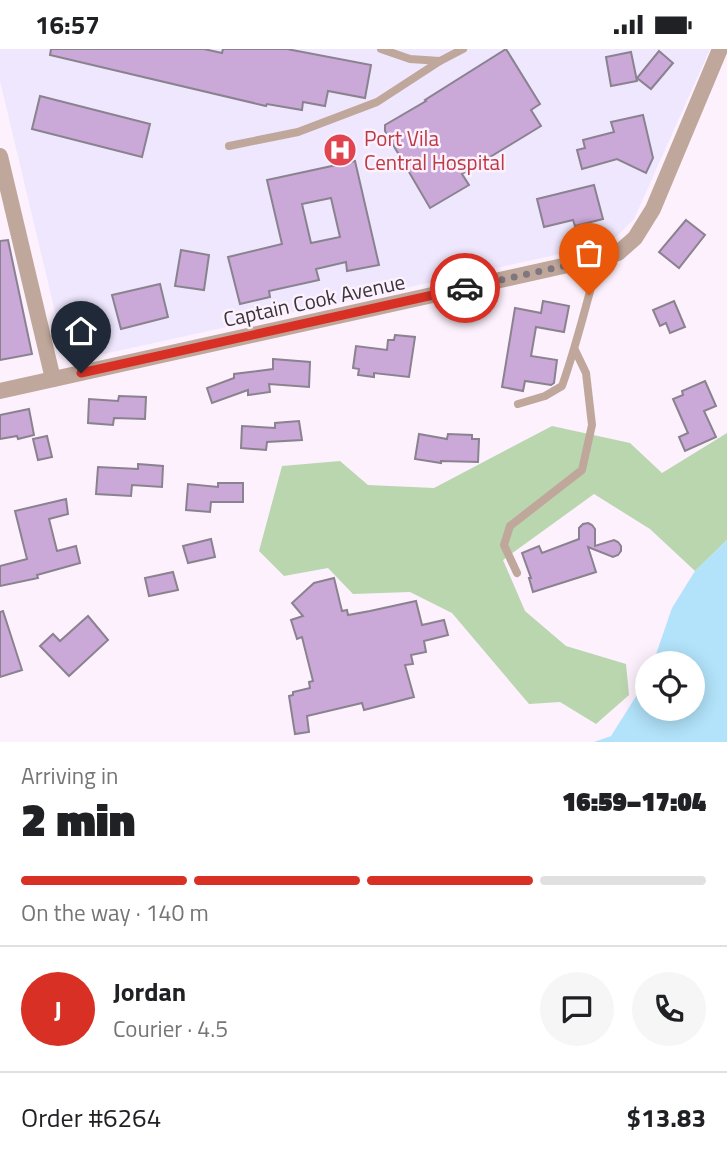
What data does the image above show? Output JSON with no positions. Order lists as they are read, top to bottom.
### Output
{
  "streets": {
    "street": ["Captain Cook Avenue"]
  },
  "places": {
    "hospital": ["Port Vila Central Hospital"]
  },
  "page": {
    "status": "16:57",
    "heading": ["2 min", "Arriving in", "16:59–17:04"],
    "panel": [
      "Jordan",
      "Courier · 4.5",
      "Order #6264",
      "$13.83"
    ],
    "bar": "On the way · 140 m",
    "round": "J"
  }
}
